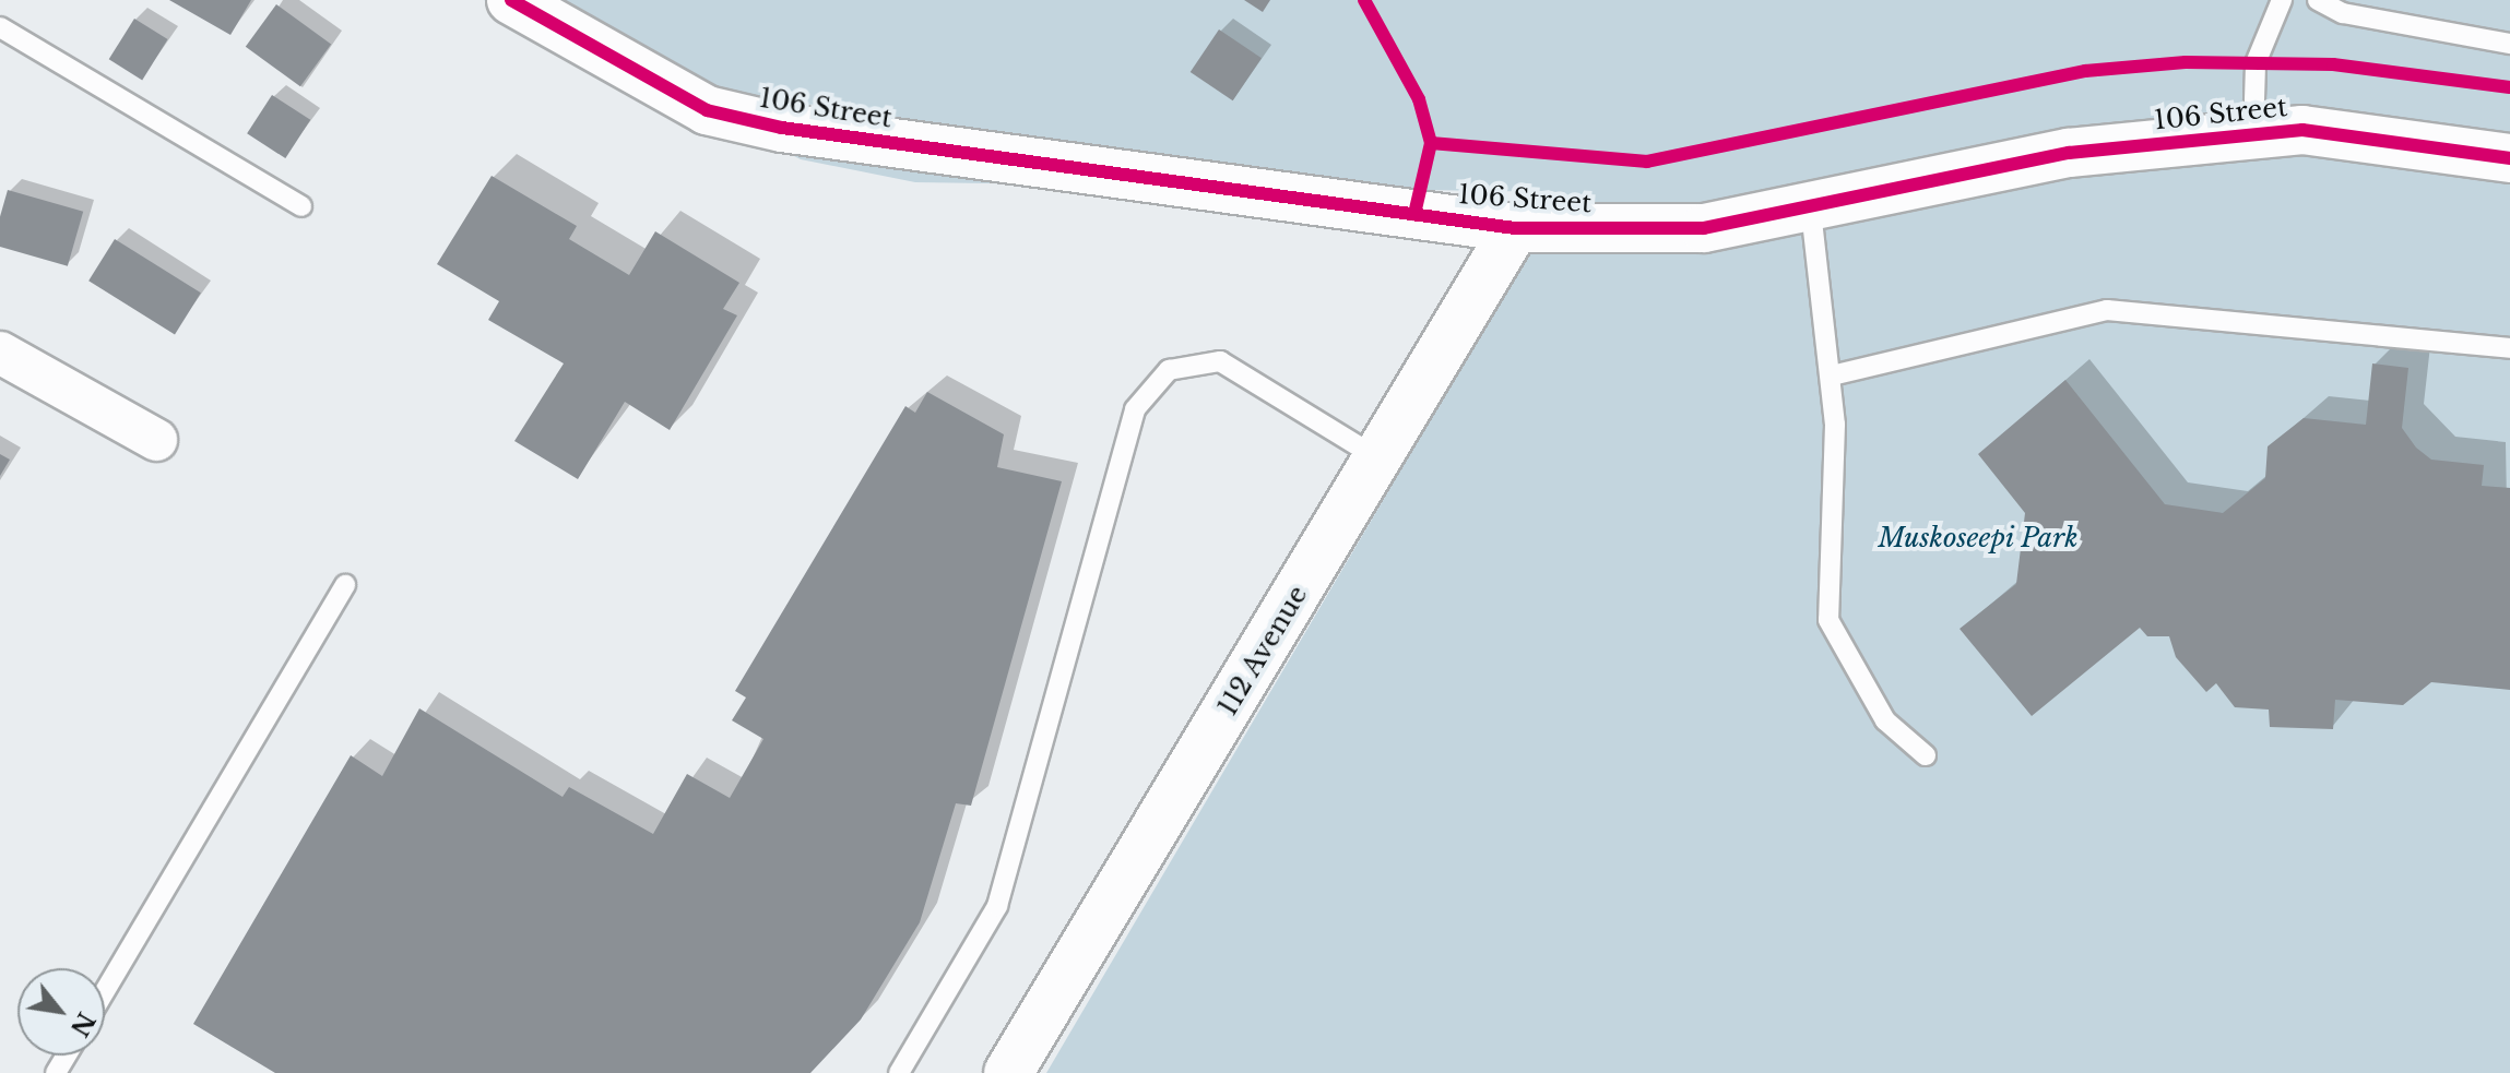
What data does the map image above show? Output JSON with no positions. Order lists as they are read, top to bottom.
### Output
{
  "streets": {
    "street": ["106 Street", "112 Avenue"]
  },
  "crossings": [
    ["106 Street", "112 Avenue"]
  ],
  "parks": ["Muskoseepi Park"],
  "north": "bottom right"
}
